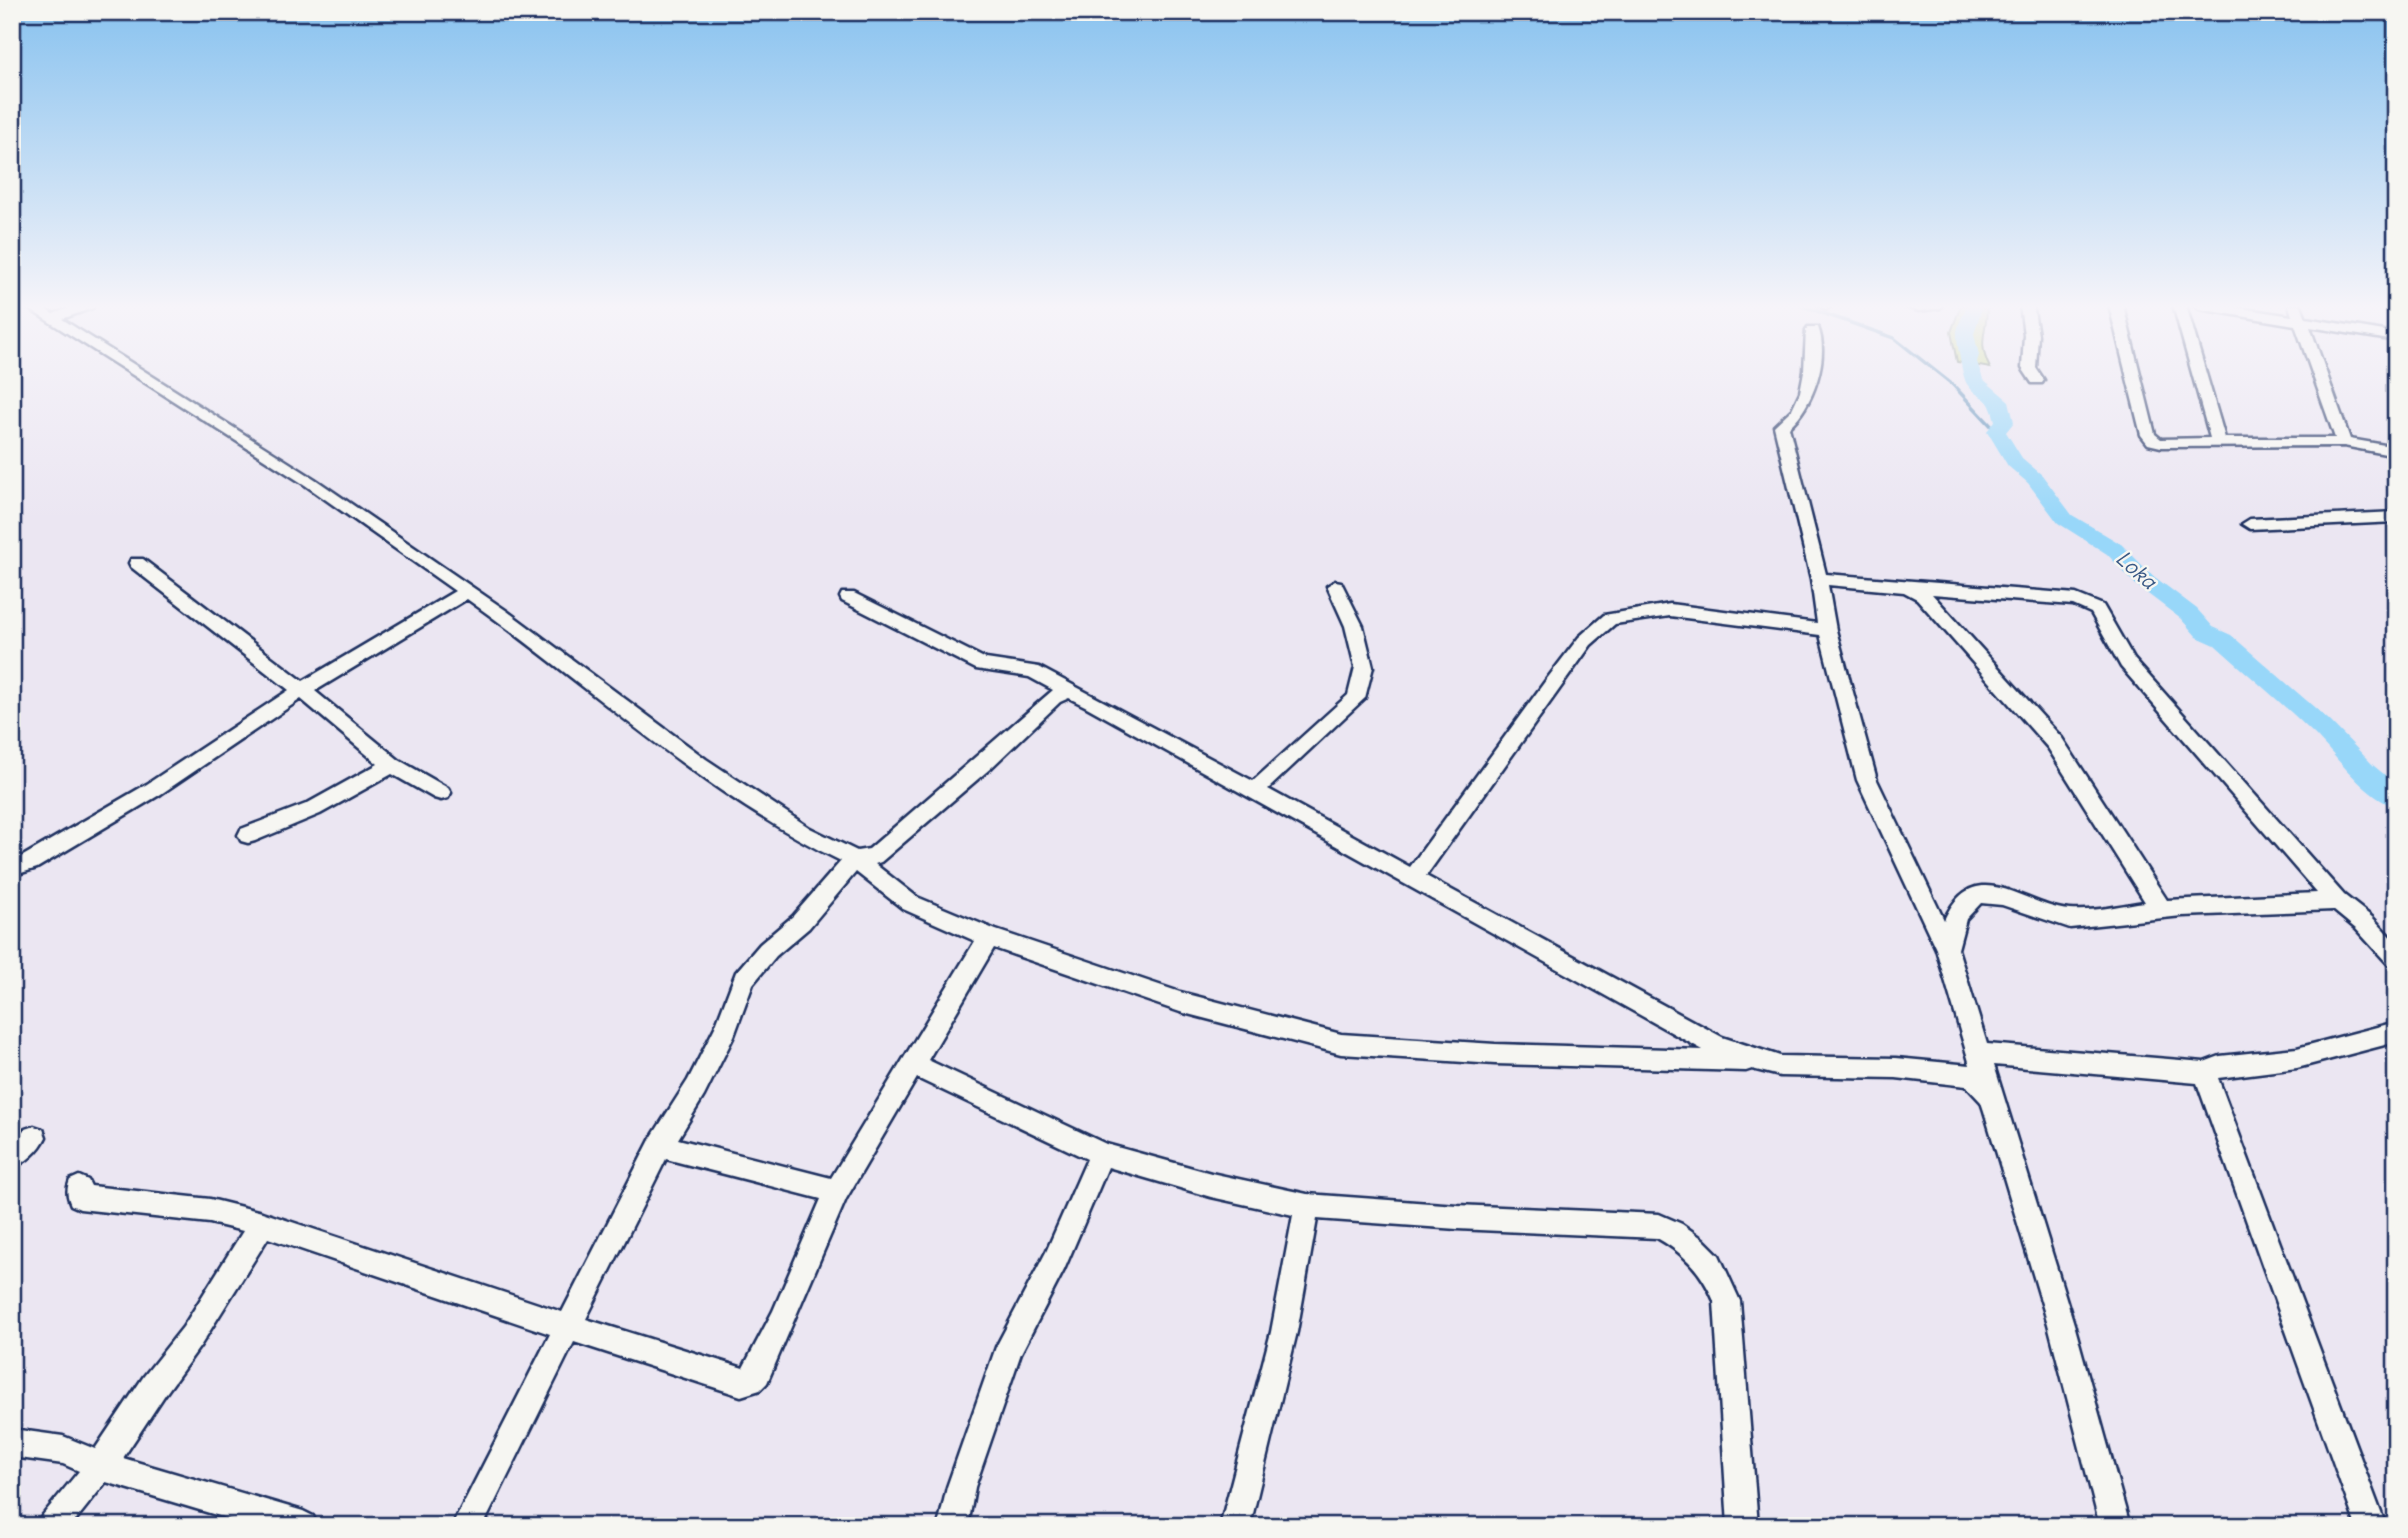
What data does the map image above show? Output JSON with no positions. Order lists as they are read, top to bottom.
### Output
{
  "water": ["Loka"]
}
